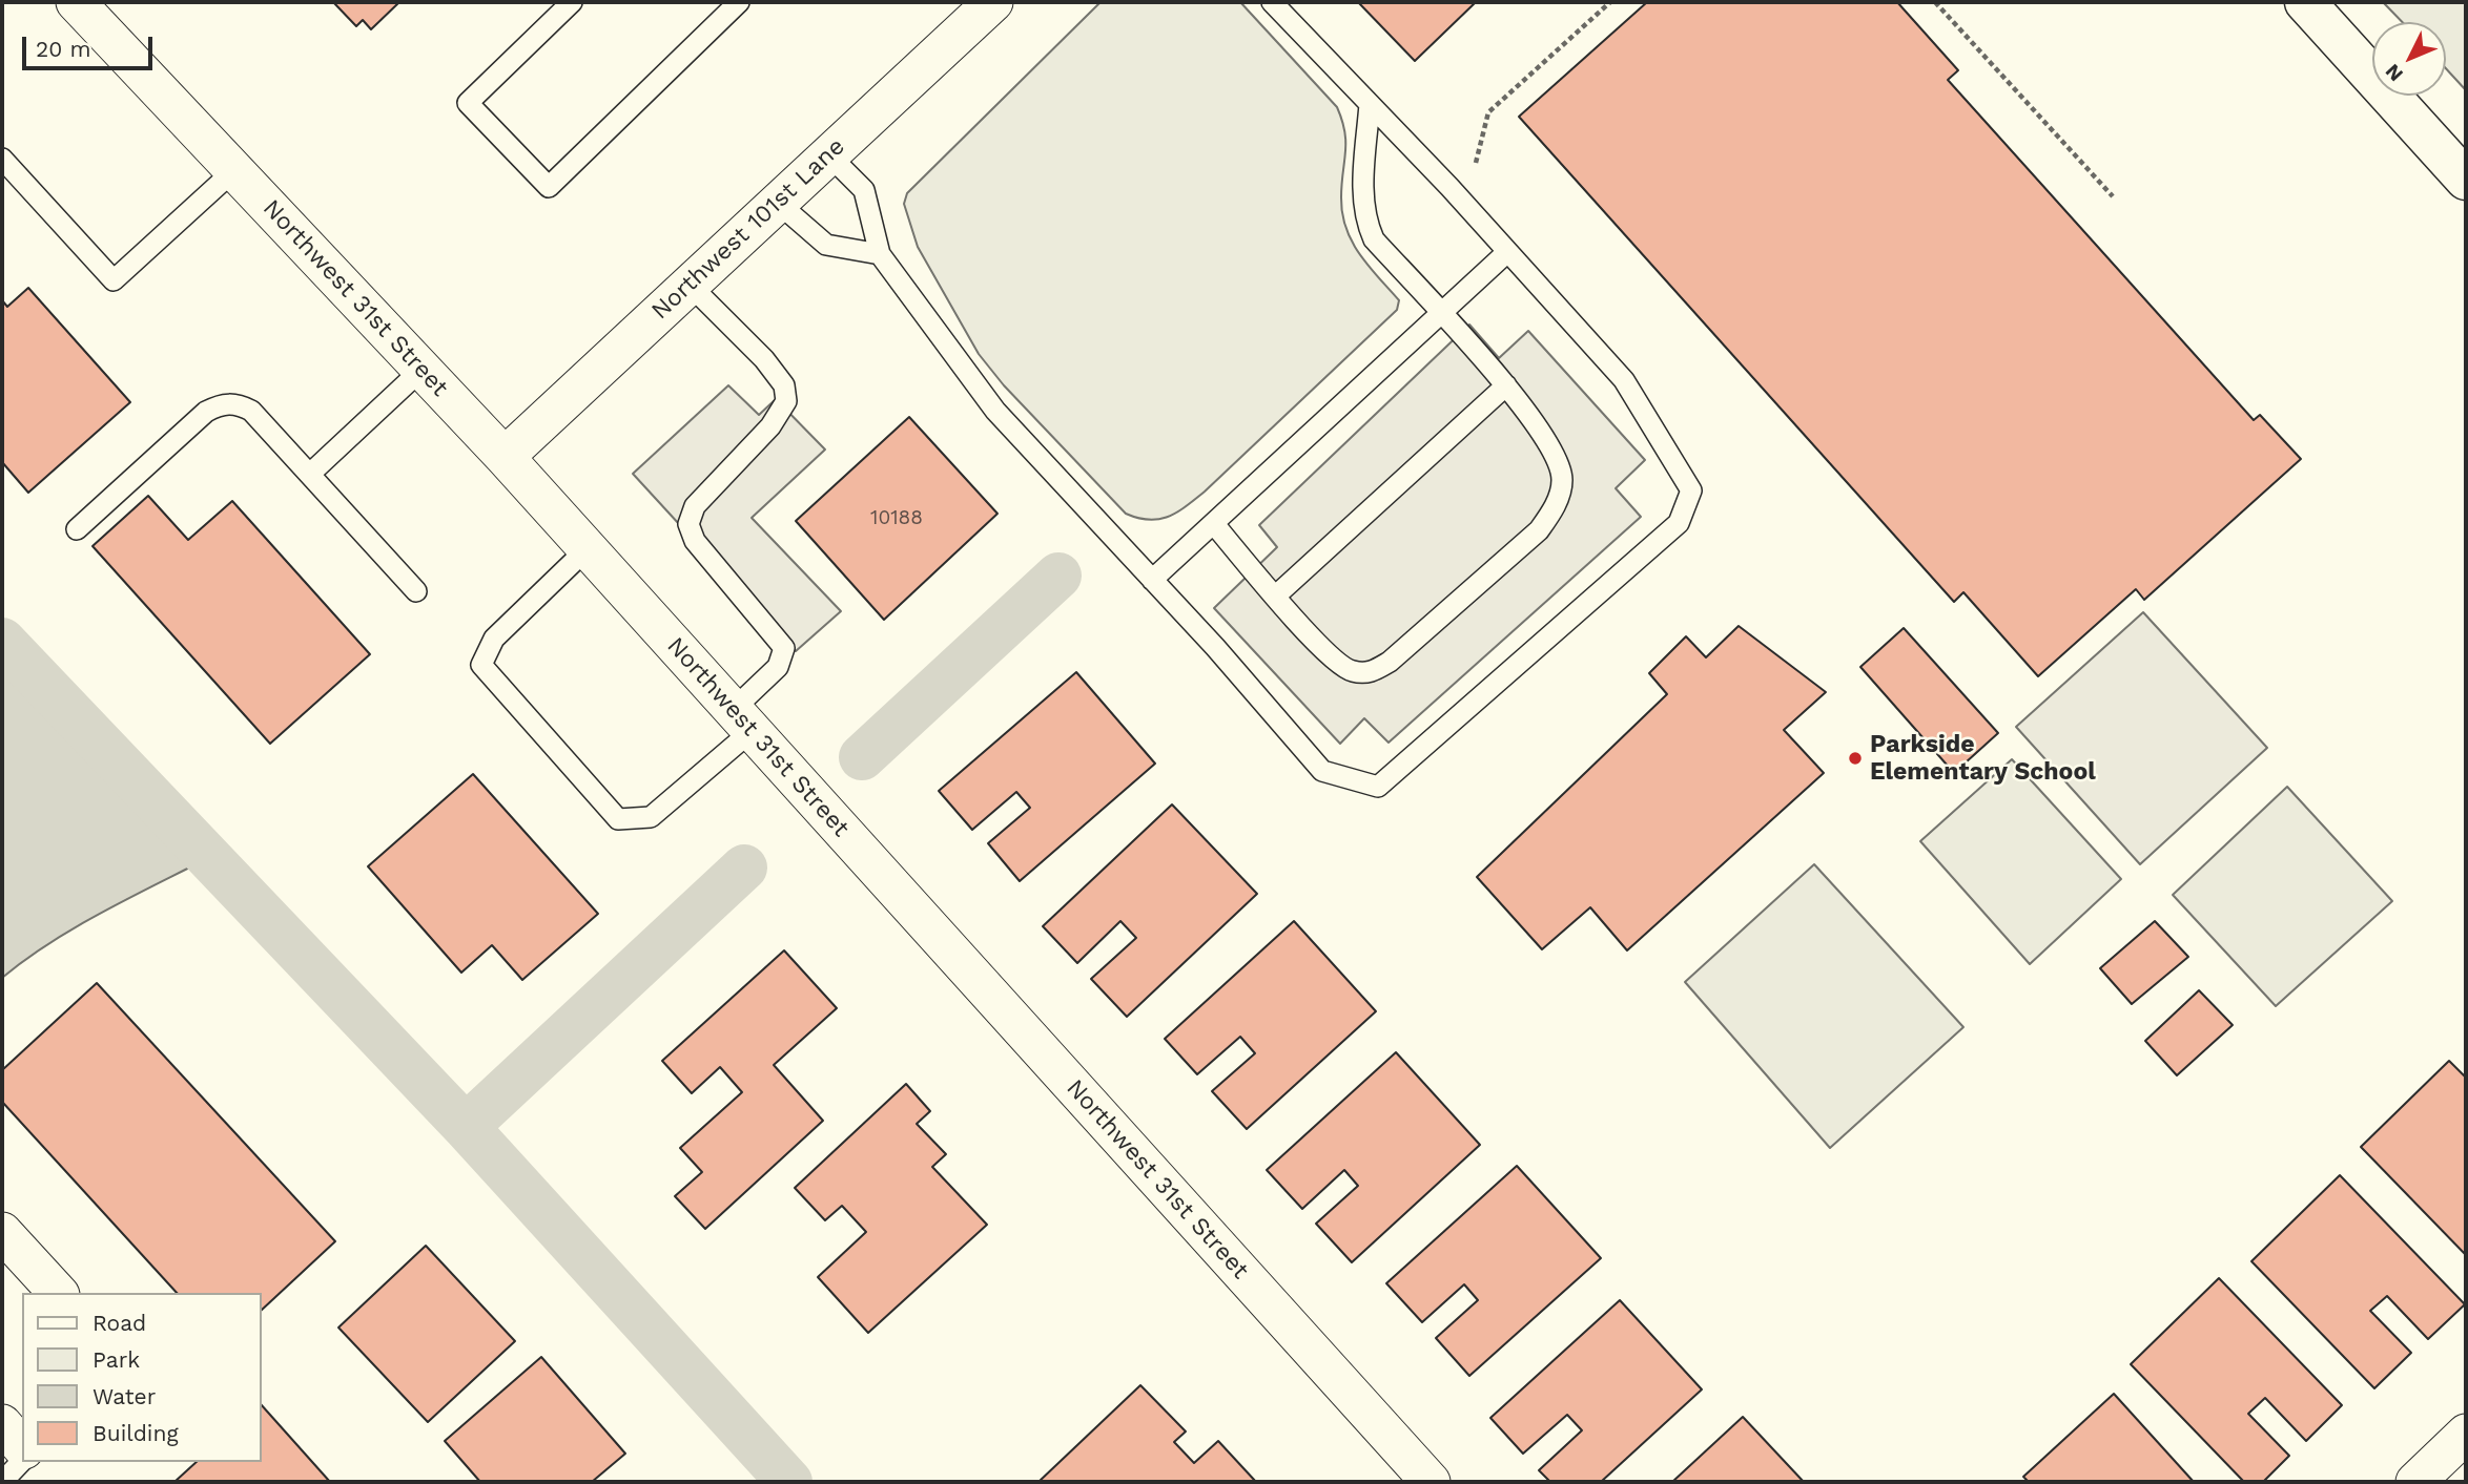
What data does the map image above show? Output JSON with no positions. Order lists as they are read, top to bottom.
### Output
{
  "streets": {
    "street": ["Northwest 101st Lane", "Northwest 31st Street"]
  },
  "crossings": [
    ["Northwest 101st Lane", "Northwest 31st Street"]
  ],
  "places": ["Parkside Elementary School"],
  "house_numbers": ["10188"],
  "legend": [
    "Road",
    "Park",
    "Water",
    "Building"
  ],
  "scale_bar": "20 m",
  "north": "bottom left"
}
